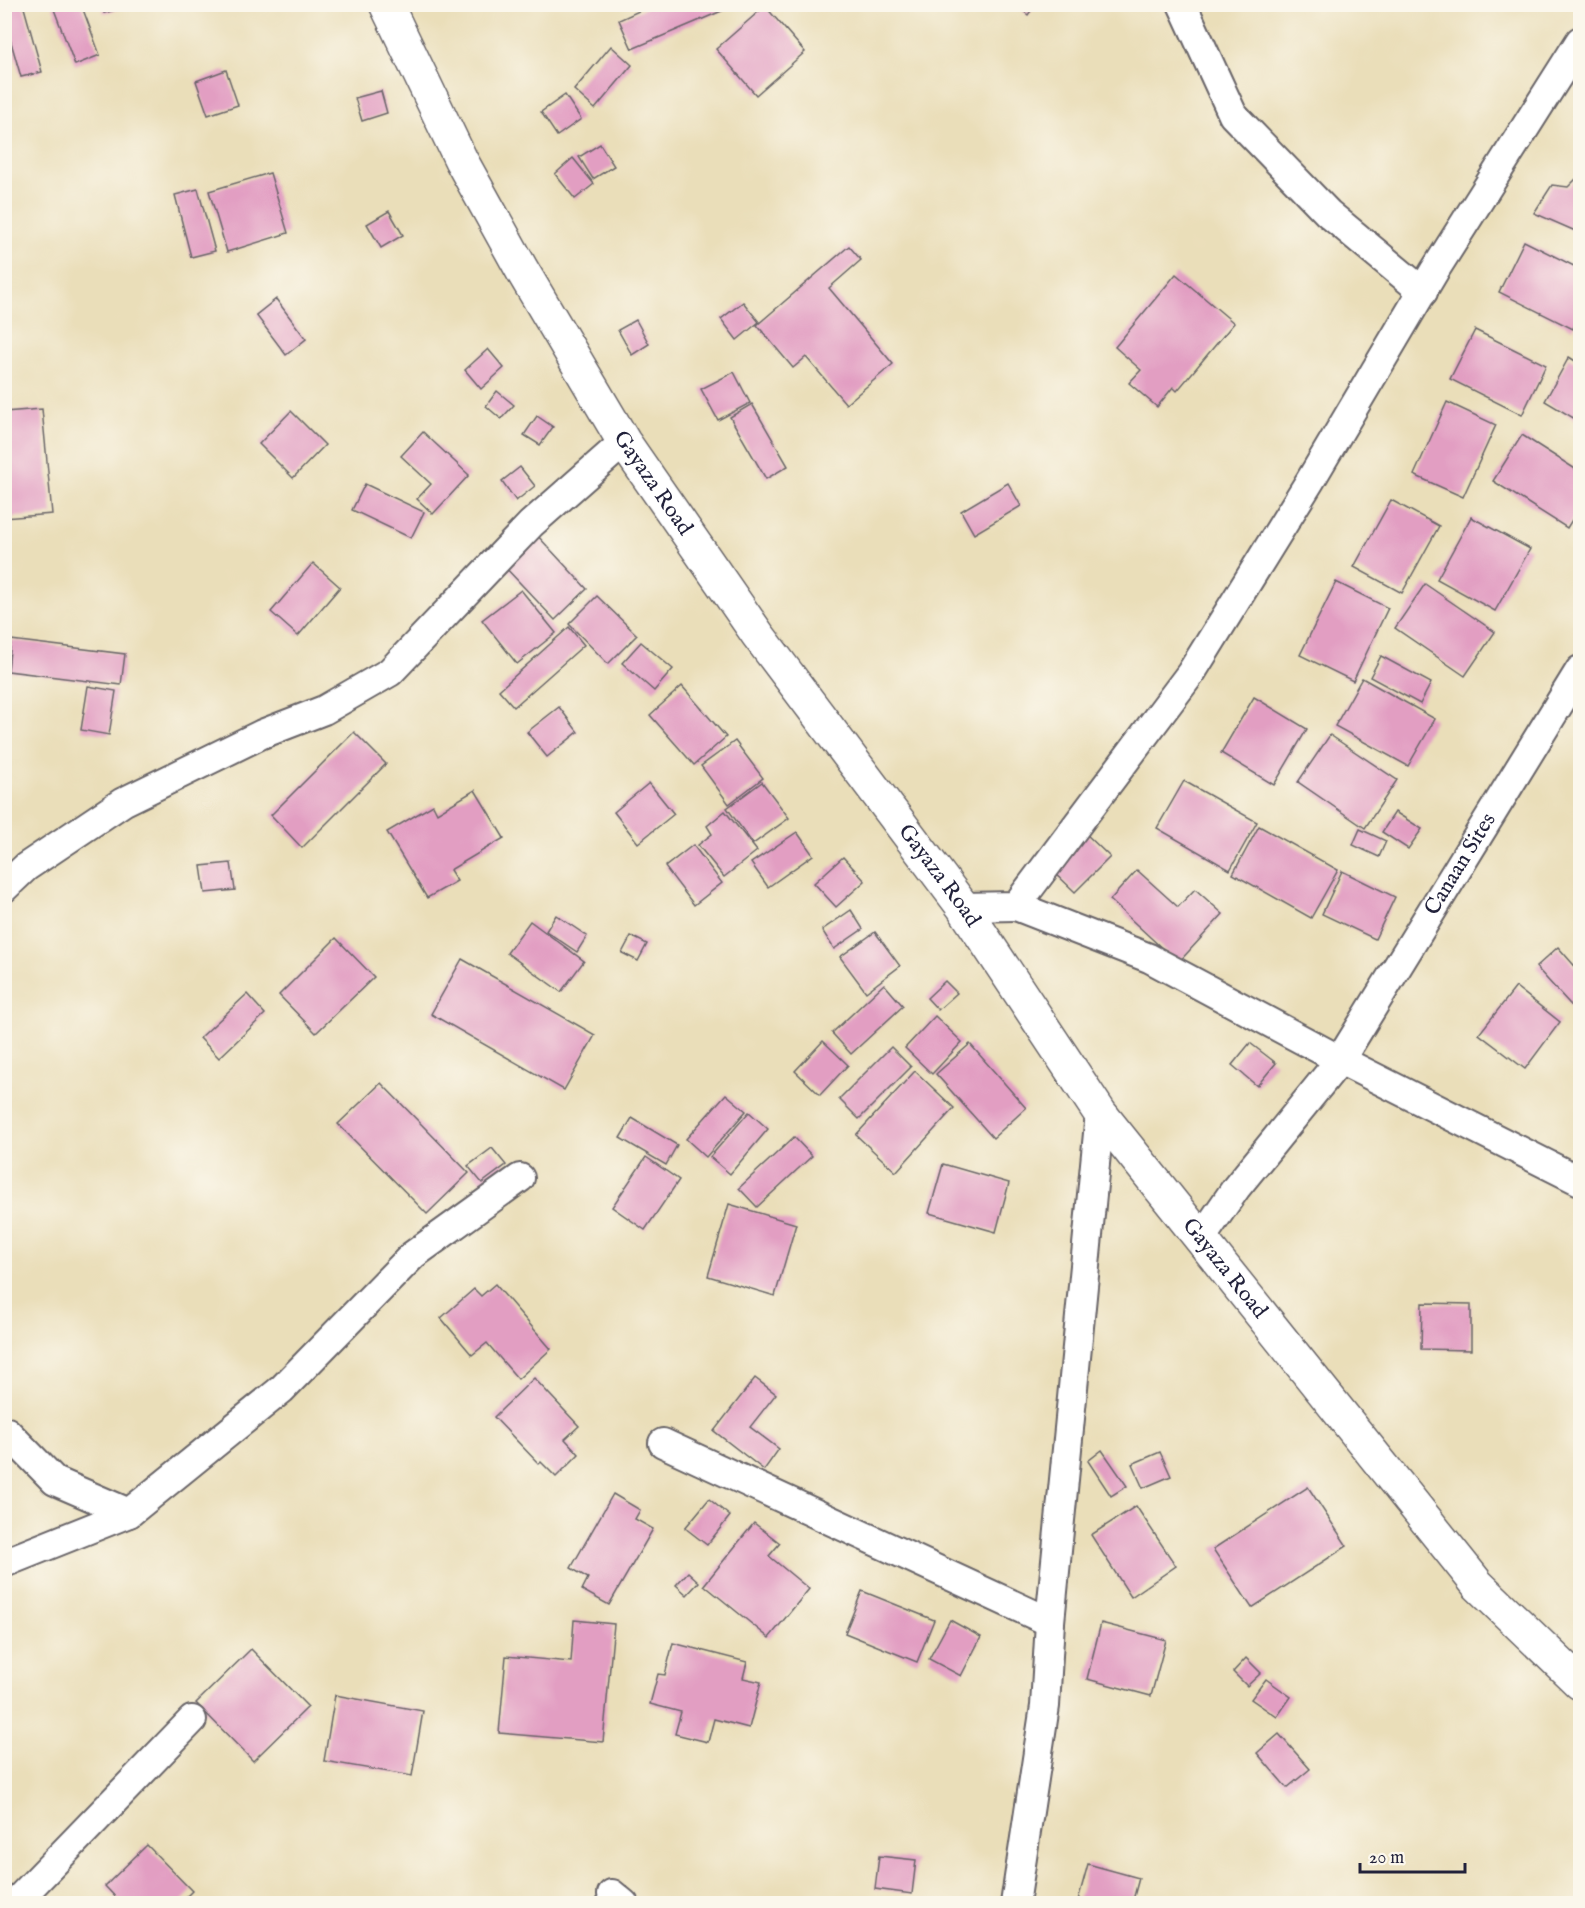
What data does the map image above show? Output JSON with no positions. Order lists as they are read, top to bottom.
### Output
{
  "streets": {
    "main road": ["Gayaza Road"],
    "street": ["Canaan Sites"]
  },
  "crossings": [
    ["Gayaza Road", "Canaan Sites"]
  ],
  "scale_bar": "20 m"
}
